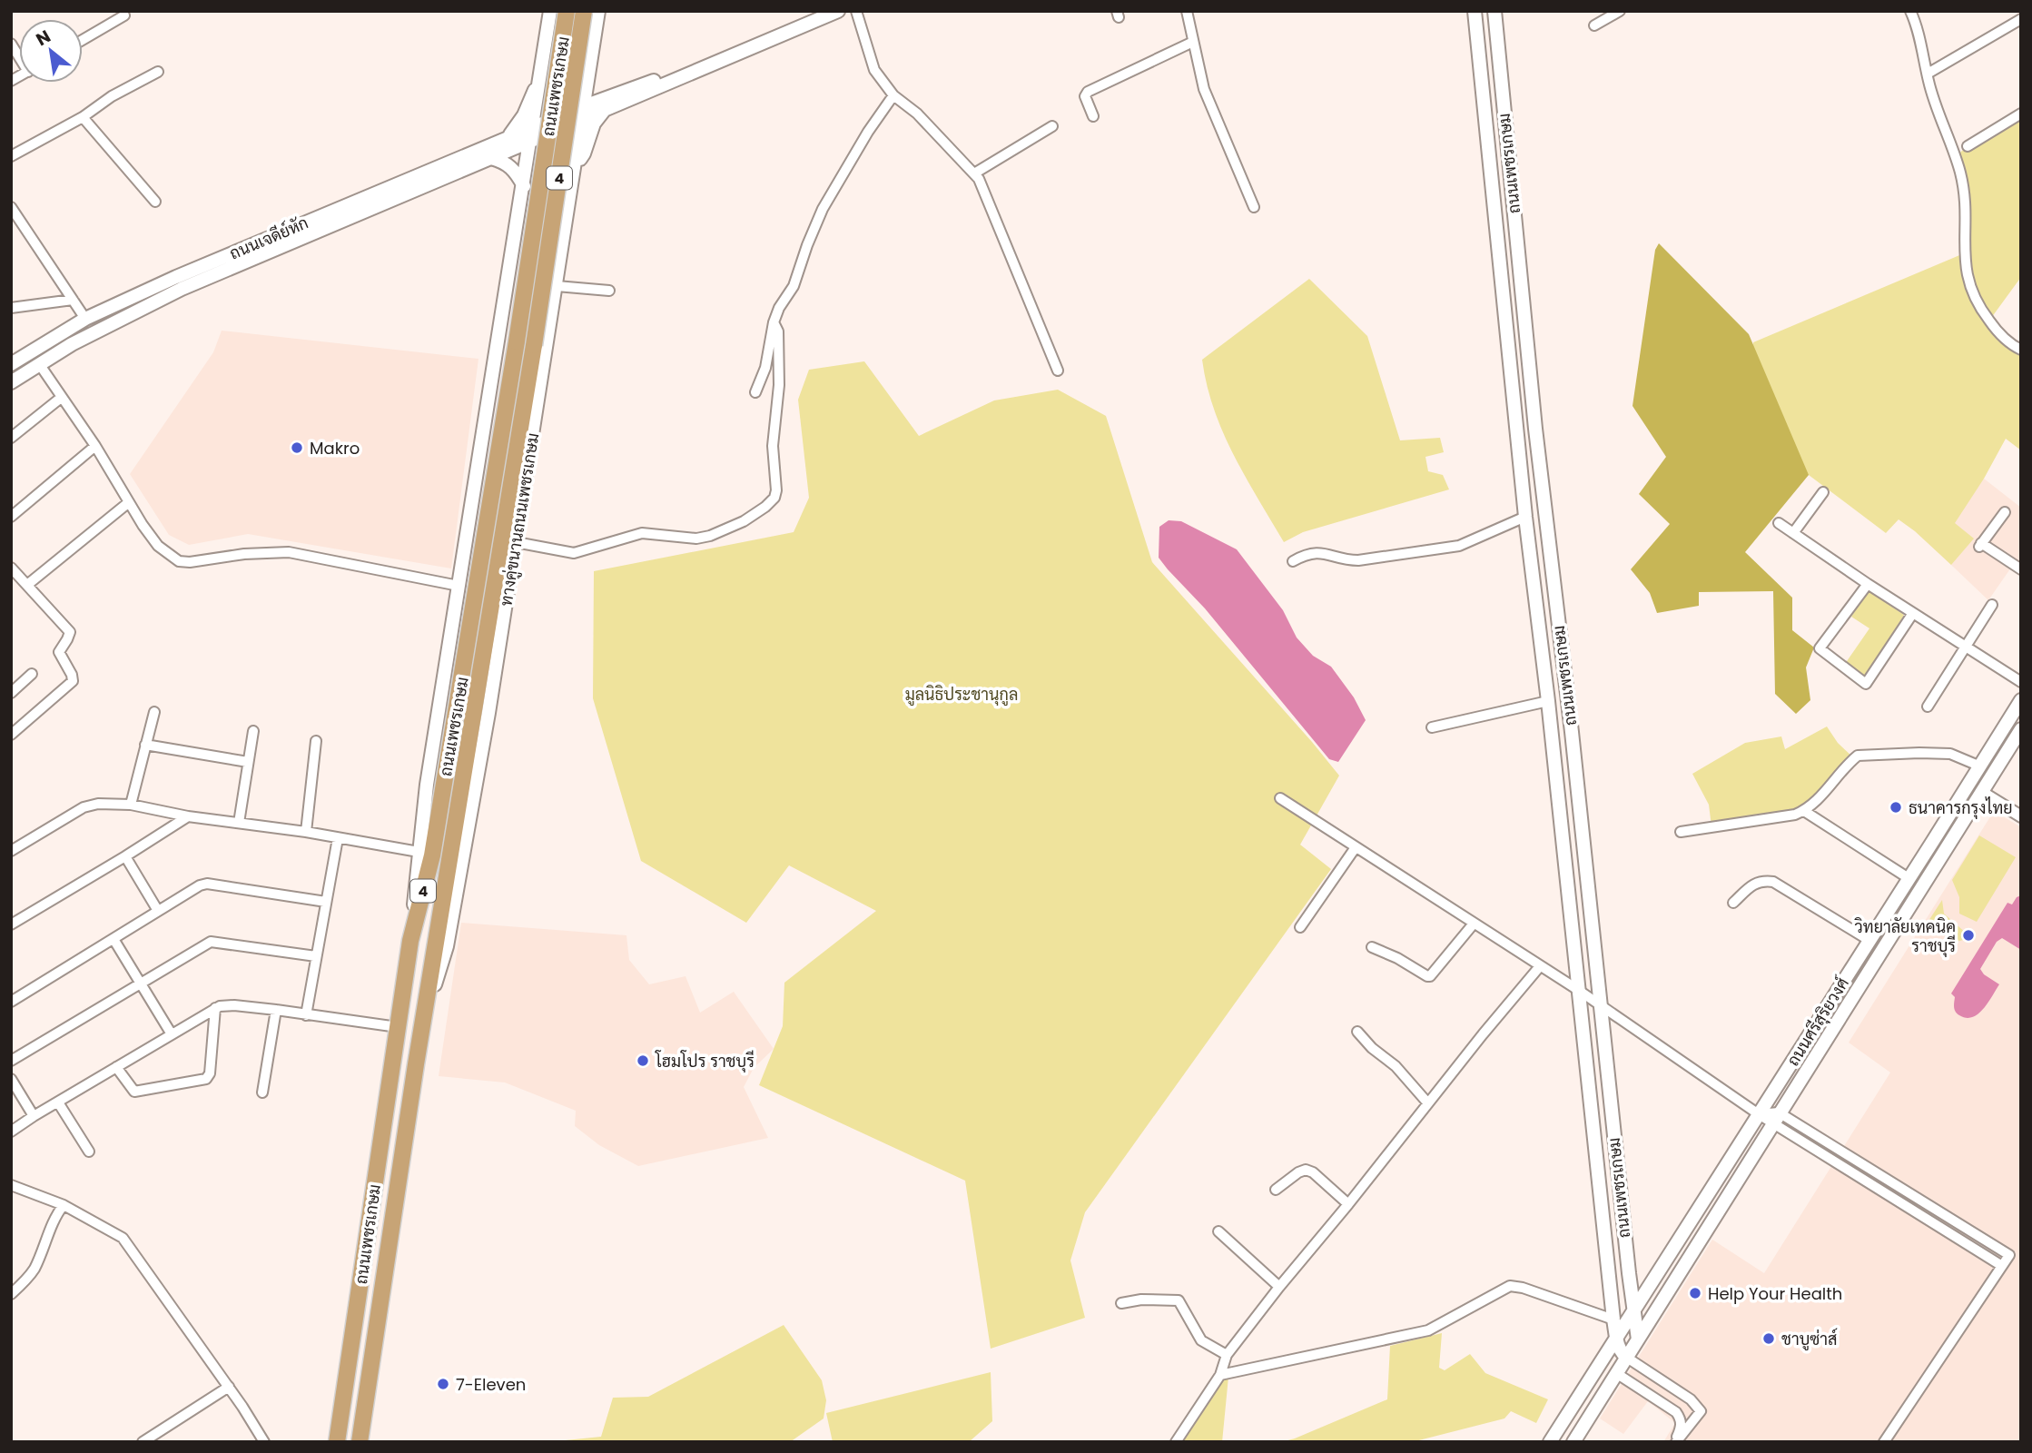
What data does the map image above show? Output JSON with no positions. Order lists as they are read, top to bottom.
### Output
{
  "streets": {
    "highway": ["ถนนเพชรเกษม", "4"],
    "main road": ["ถนนเจดีย์หัก", "ทางคู่ขนานถนนเพชรเกษม", "ถนนศรีสุริยวงศ์"]
  },
  "crossings": [
    ["ถนนเพชรเกษม", "4"],
    ["ถนนเพชรเกษม", "ทางคู่ขนานถนนเพชรเกษม"],
    ["ถนนเพชรเกษม", "ถนนศรีสุริยวงศ์"],
    ["4", "ถนนเจดีย์หัก"]
  ],
  "parks": ["มูลนิธิประชานุกูล"],
  "places": [
    "Makro",
    "ธนาคารกรุงไทย",
    "วิทยาลัยเทคนิค ราชบุรี",
    "โฮมโปร ราชบุรี",
    "Help Your Health",
    "ชาบูซ่าส์",
    "7-Eleven"
  ],
  "north": "top left"
}
